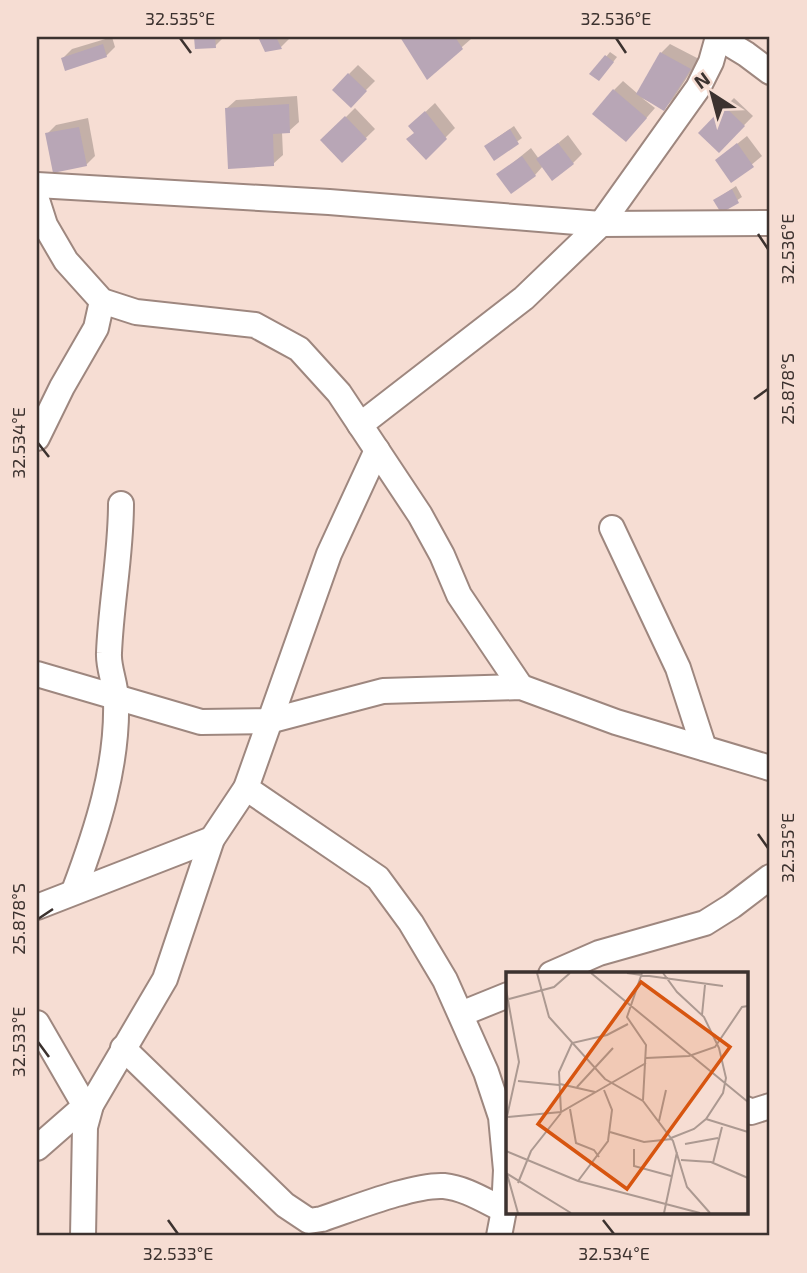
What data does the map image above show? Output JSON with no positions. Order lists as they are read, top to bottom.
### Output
{
  "north": "top left",
  "coordinates": [
    "32.535°E",
    "32.536°E",
    "25.878°S",
    "32.534°E",
    "32.533°E"
  ]
}
